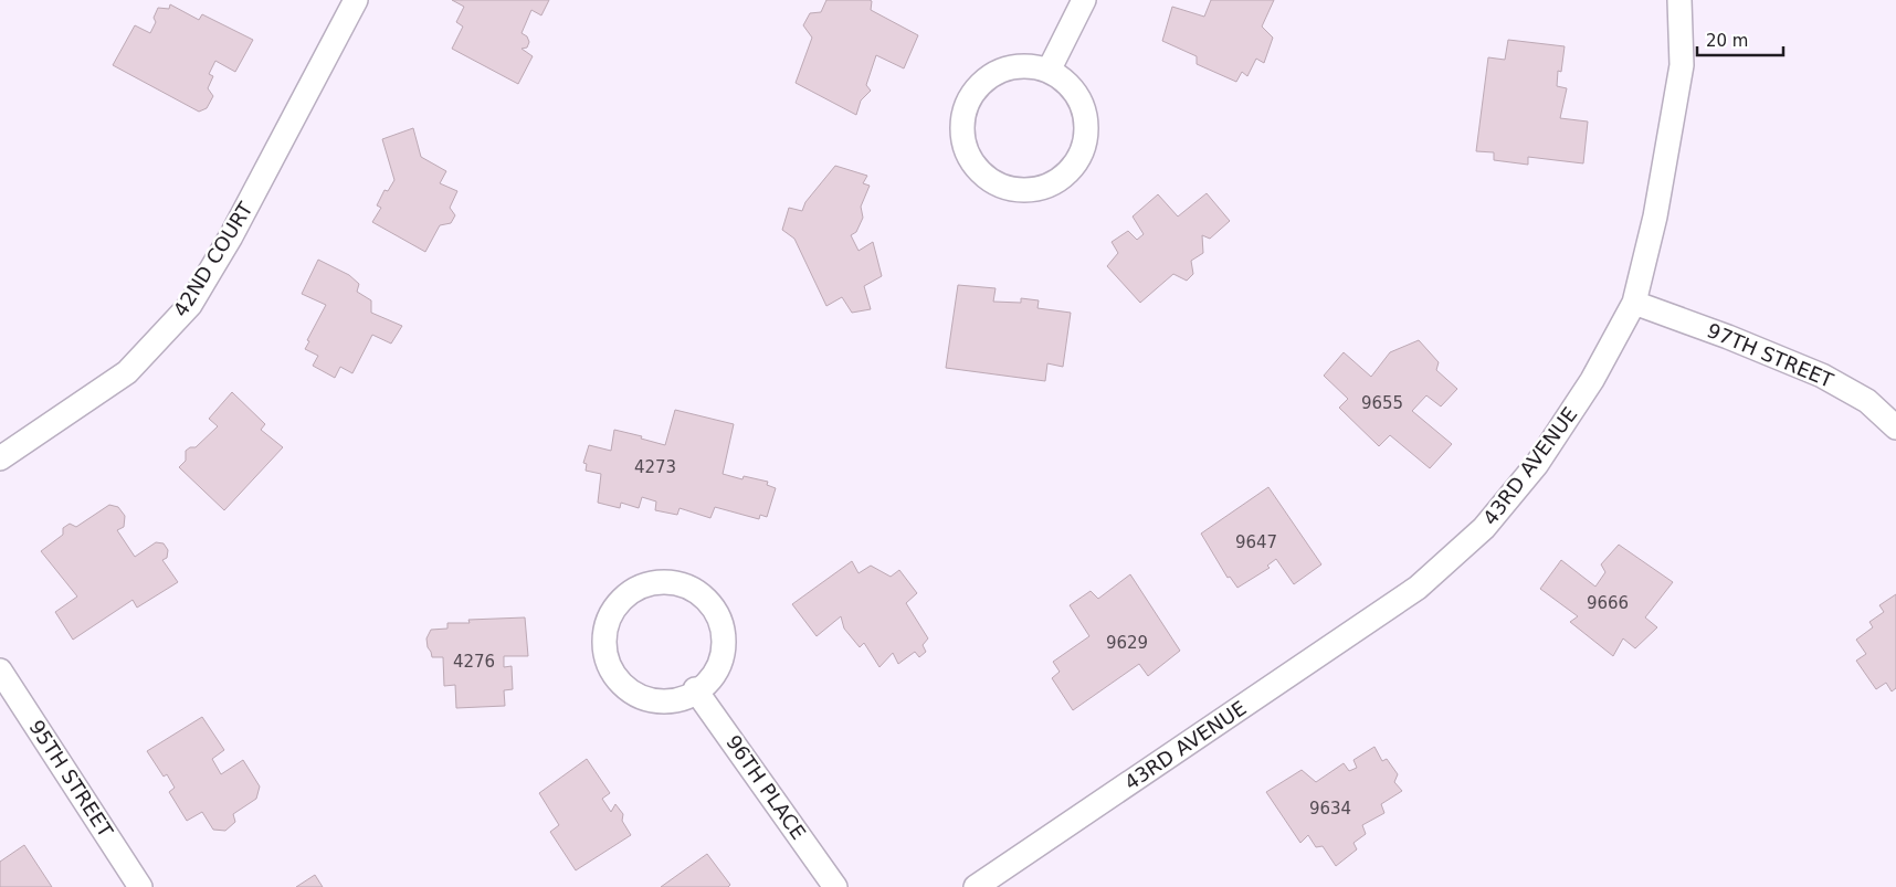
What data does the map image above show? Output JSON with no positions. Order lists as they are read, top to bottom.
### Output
{
  "streets": {
    "street": [
      "42ND COURT",
      "97TH STREET",
      "43RD AVENUE",
      "95TH STREET",
      "96TH PLACE"
    ]
  },
  "crossings": [
    ["97TH STREET", "43RD AVENUE"]
  ],
  "house_numbers": [
    "9655",
    "4273",
    "9647",
    "9666",
    "9629",
    "4276",
    "9634"
  ],
  "scale_bar": "20 m"
}
